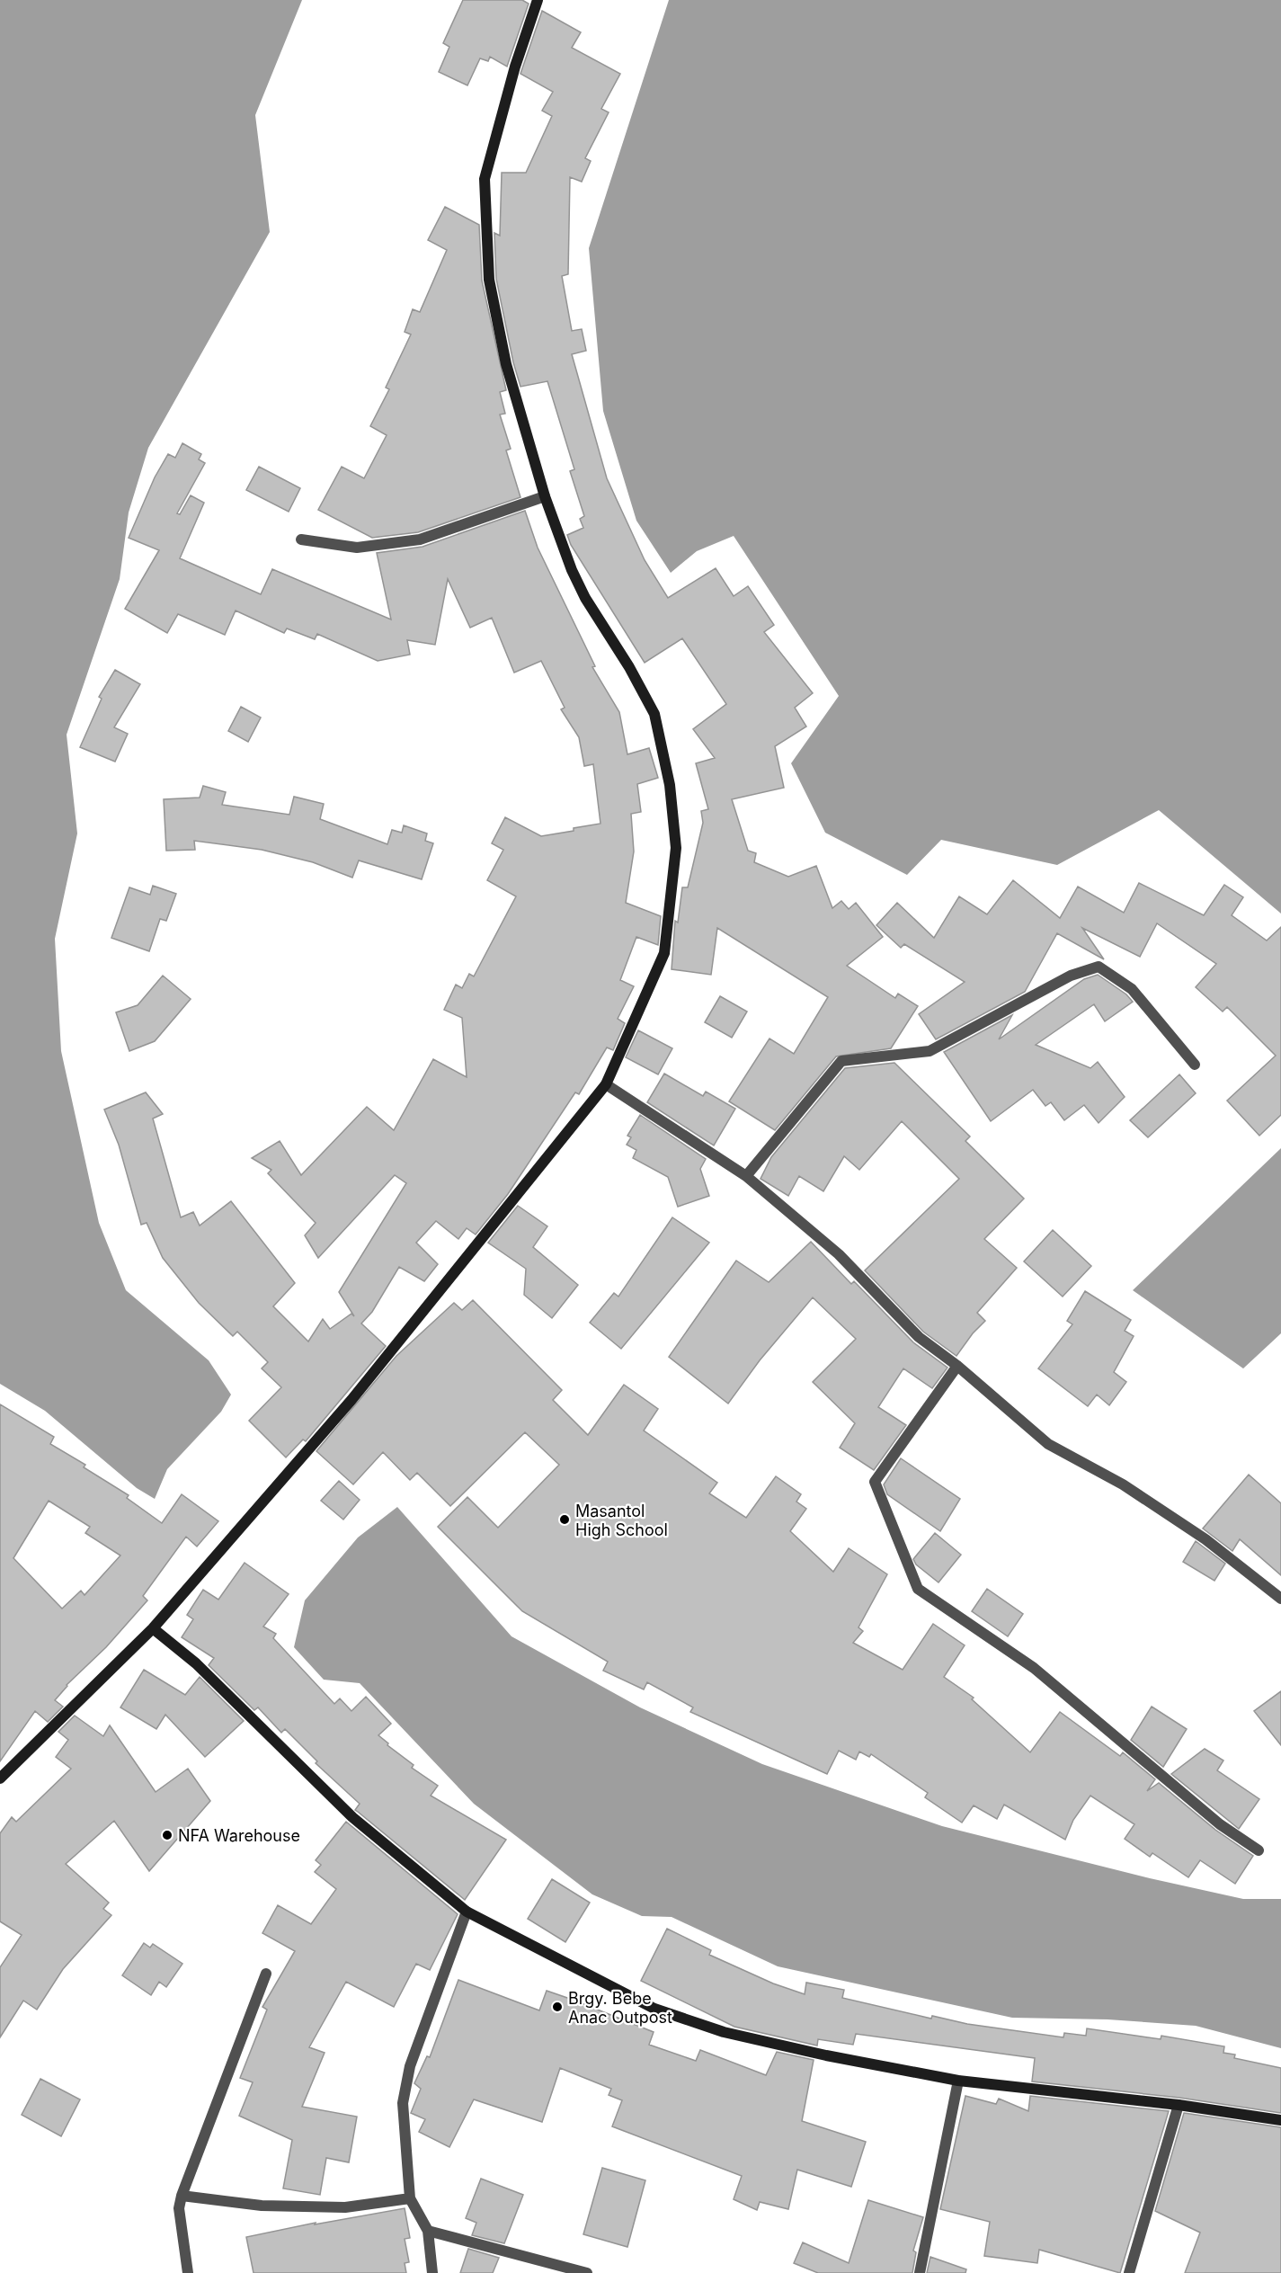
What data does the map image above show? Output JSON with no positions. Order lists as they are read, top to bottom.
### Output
{
  "places": ["Masantol High School", "NFA Warehouse", "Brgy. Bebe Anac Outpost"]
}
